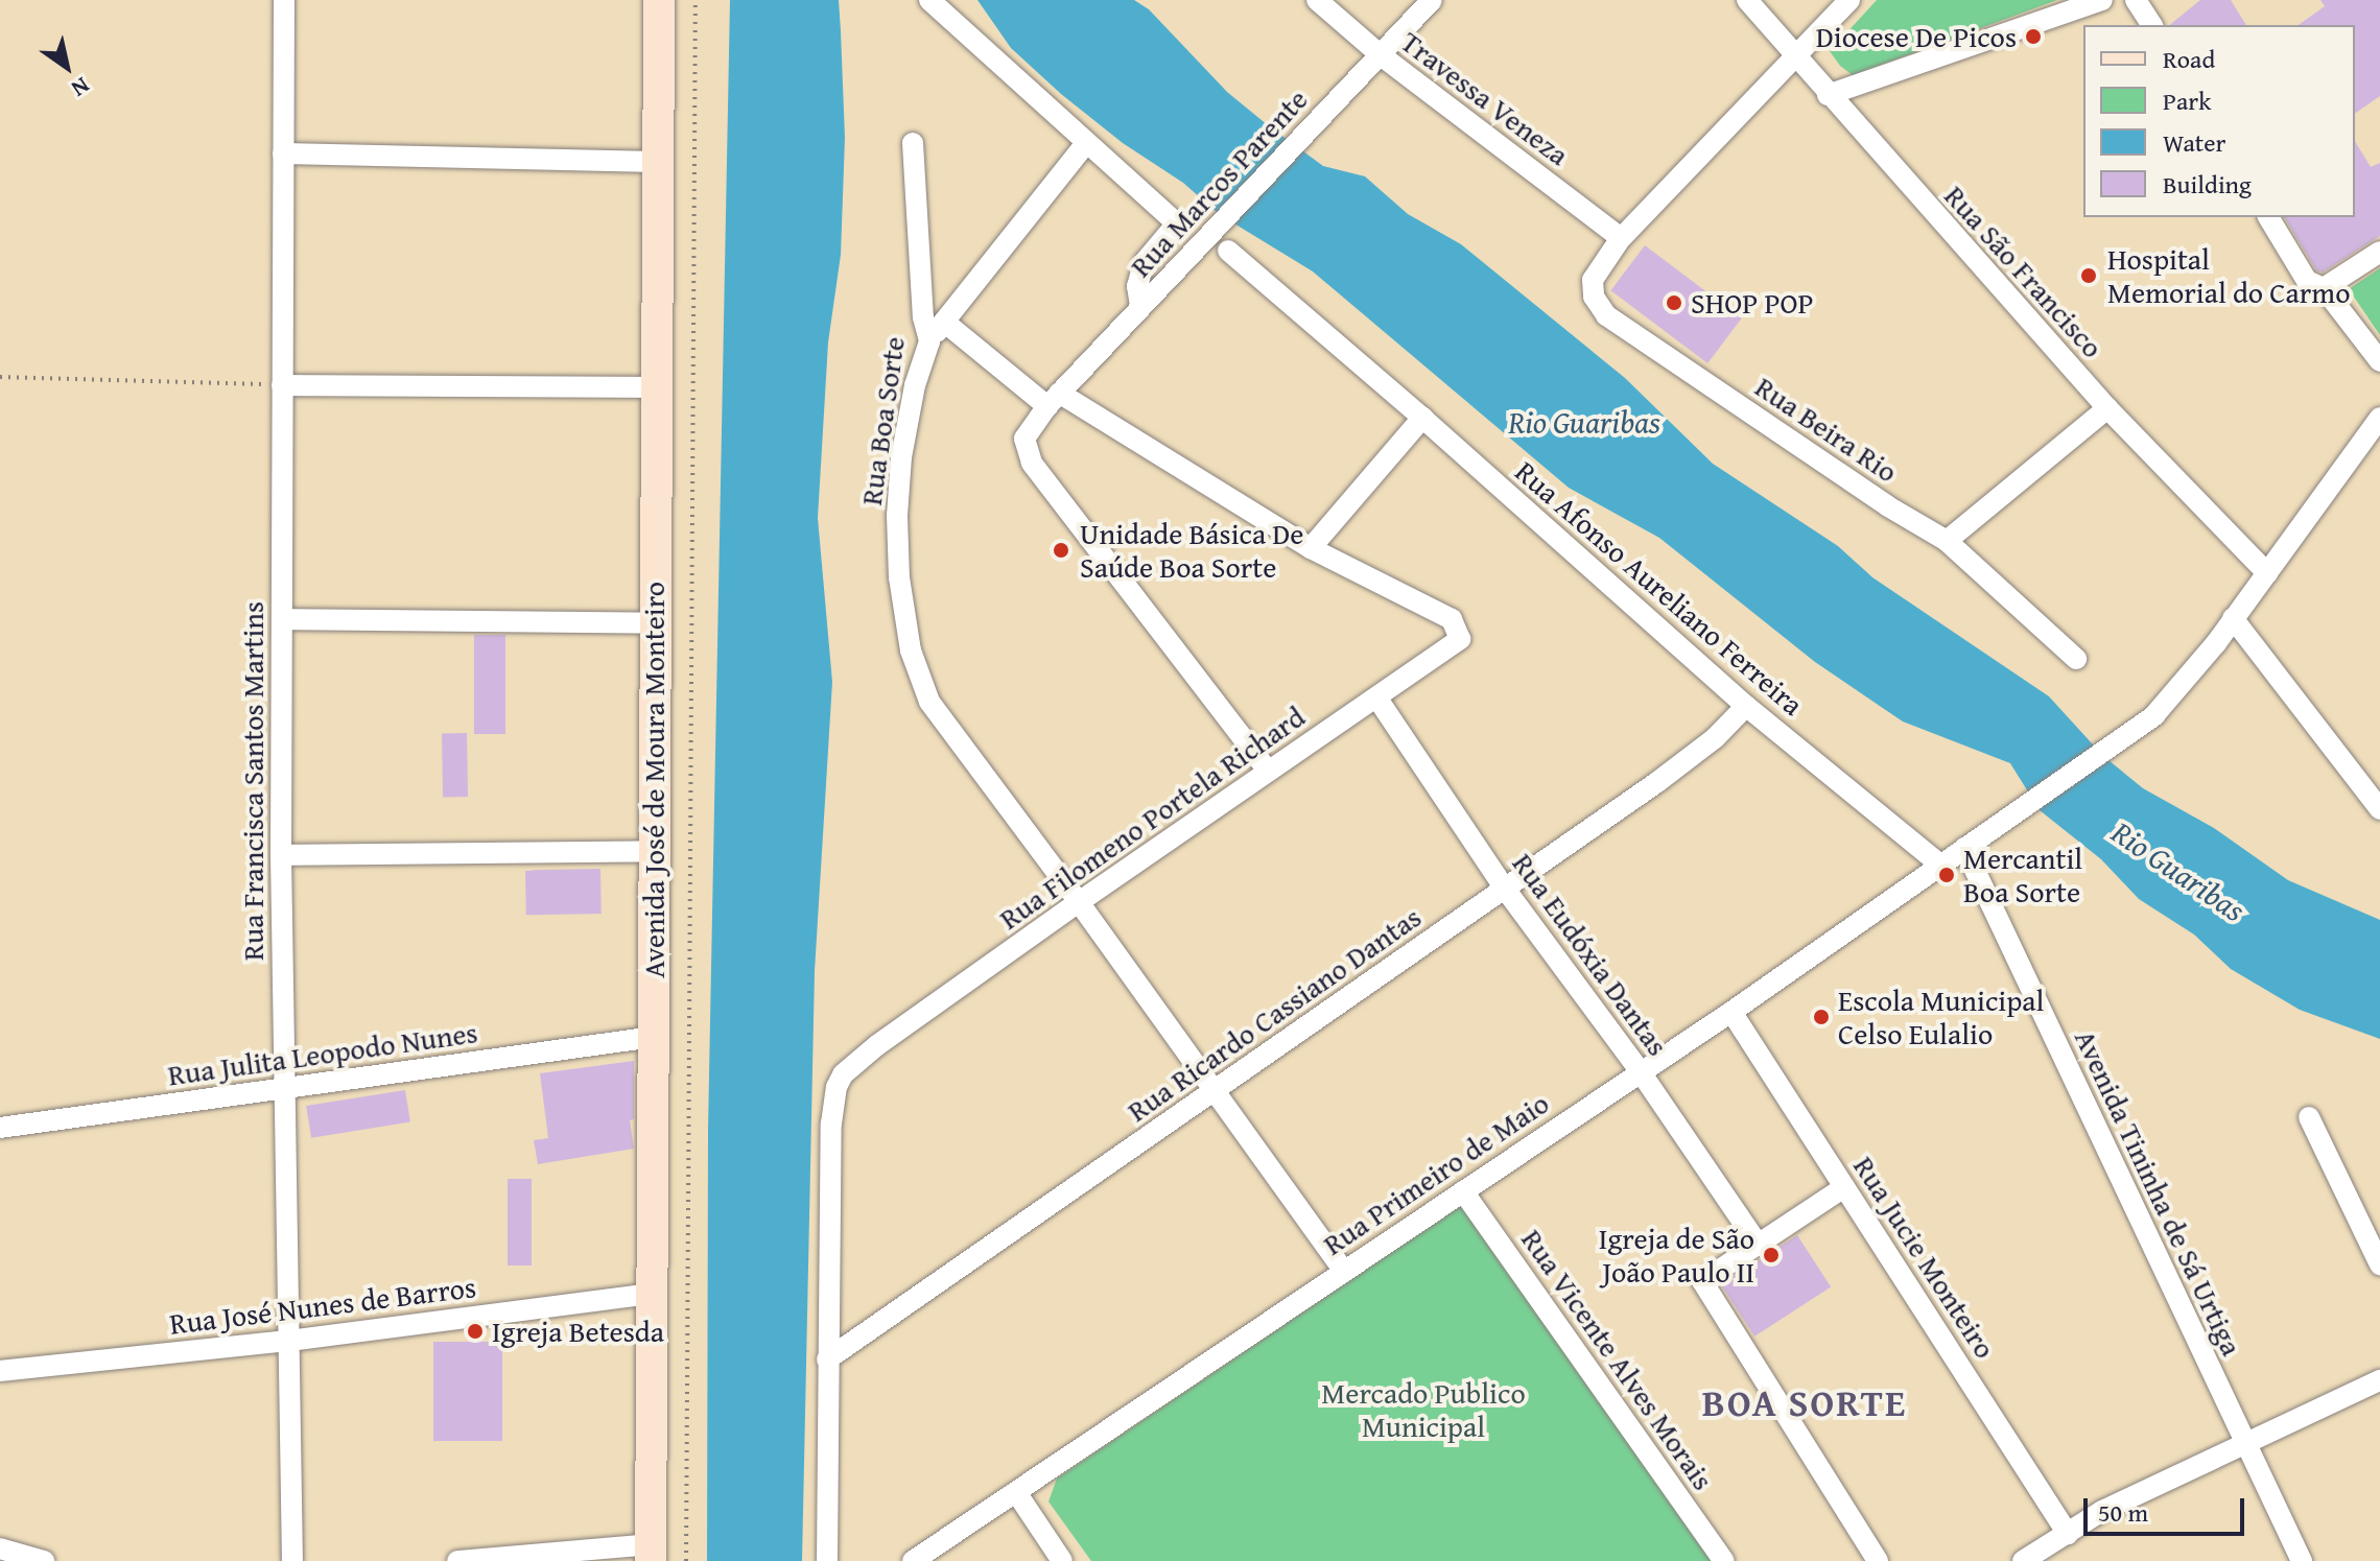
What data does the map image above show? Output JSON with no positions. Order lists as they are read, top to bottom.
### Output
{
  "streets": {
    "main road": ["Avenida José de Moura Monteiro"],
    "street": [
      "Travessa Veneza",
      "Rua Marcos Parente",
      "Rua São Francisco",
      "Rua Boa Sorte",
      "Rua Beira Rio",
      "Rua Afonso Aureliano Ferreira",
      "Rua Francisca Santos Martins",
      "Rua Filomeno Portela Richard",
      "Rua Eudóxia Dantas",
      "Rua Ricardo Cassiano Dantas",
      "Rua Julita Leopodo Nunes",
      "Rua Primeiro de Maio",
      "Avenida Tininha de Sá Urtiga",
      "Rua Jucie Monteiro",
      "Rua José Nunes de Barros",
      "Rua Vicente Alves Morais"
    ]
  },
  "crossings": [
    ["Travessa Veneza", "Rua Marcos Parente"],
    ["Travessa Veneza", "Rua Beira Rio"],
    ["Rua Marcos Parente", "Rua Filomeno Portela Richard"],
    ["Rua São Francisco", "Rua Primeiro de Maio"],
    ["Rua Boa Sorte", "Rua Filomeno Portela Richard"],
    ["Rua Boa Sorte", "Rua Ricardo Cassiano Dantas"],
    ["Rua Boa Sorte", "Rua Primeiro de Maio"],
    ["Rua Afonso Aureliano Ferreira", "Rua Ricardo Cassiano Dantas"],
    ["Rua Afonso Aureliano Ferreira", "Rua Primeiro de Maio"],
    ["Avenida José de Moura Monteiro", "Rua Julita Leopodo Nunes"],
    ["Avenida José de Moura Monteiro", "Rua José Nunes de Barros"],
    ["Rua Francisca Santos Martins", "Rua Julita Leopodo Nunes"],
    ["Rua Francisca Santos Martins", "Rua José Nunes de Barros"],
    ["Rua Filomeno Portela Richard", "Rua Eudóxia Dantas"],
    ["Rua Filomeno Portela Richard", "Rua Ricardo Cassiano Dantas"],
    ["Rua Eudóxia Dantas", "Rua Ricardo Cassiano Dantas"],
    ["Rua Eudóxia Dantas", "Rua Primeiro de Maio"],
    ["Rua Primeiro de Maio", "Avenida Tininha de Sá Urtiga"],
    ["Rua Primeiro de Maio", "Rua Jucie Monteiro"],
    ["Rua Primeiro de Maio", "Rua Vicente Alves Morais"]
  ],
  "districts": ["BOA SORTE"],
  "water": ["Rio Guaribas"],
  "parks": ["Mercado Publico Municipal"],
  "places": [
    "Diocese De Picos",
    "Hospital Memorial do Carmo",
    "SHOP POP",
    "Unidade Básica De Saúde Boa Sorte",
    "Mercantil Boa Sorte",
    "Escola Municipal Celso Eulalio",
    "Igreja de São João Paulo II",
    "Igreja Betesda"
  ],
  "legend": [
    "Road",
    "Park",
    "Water",
    "Building"
  ],
  "scale_bar": "50 m",
  "north": "bottom right"
}
